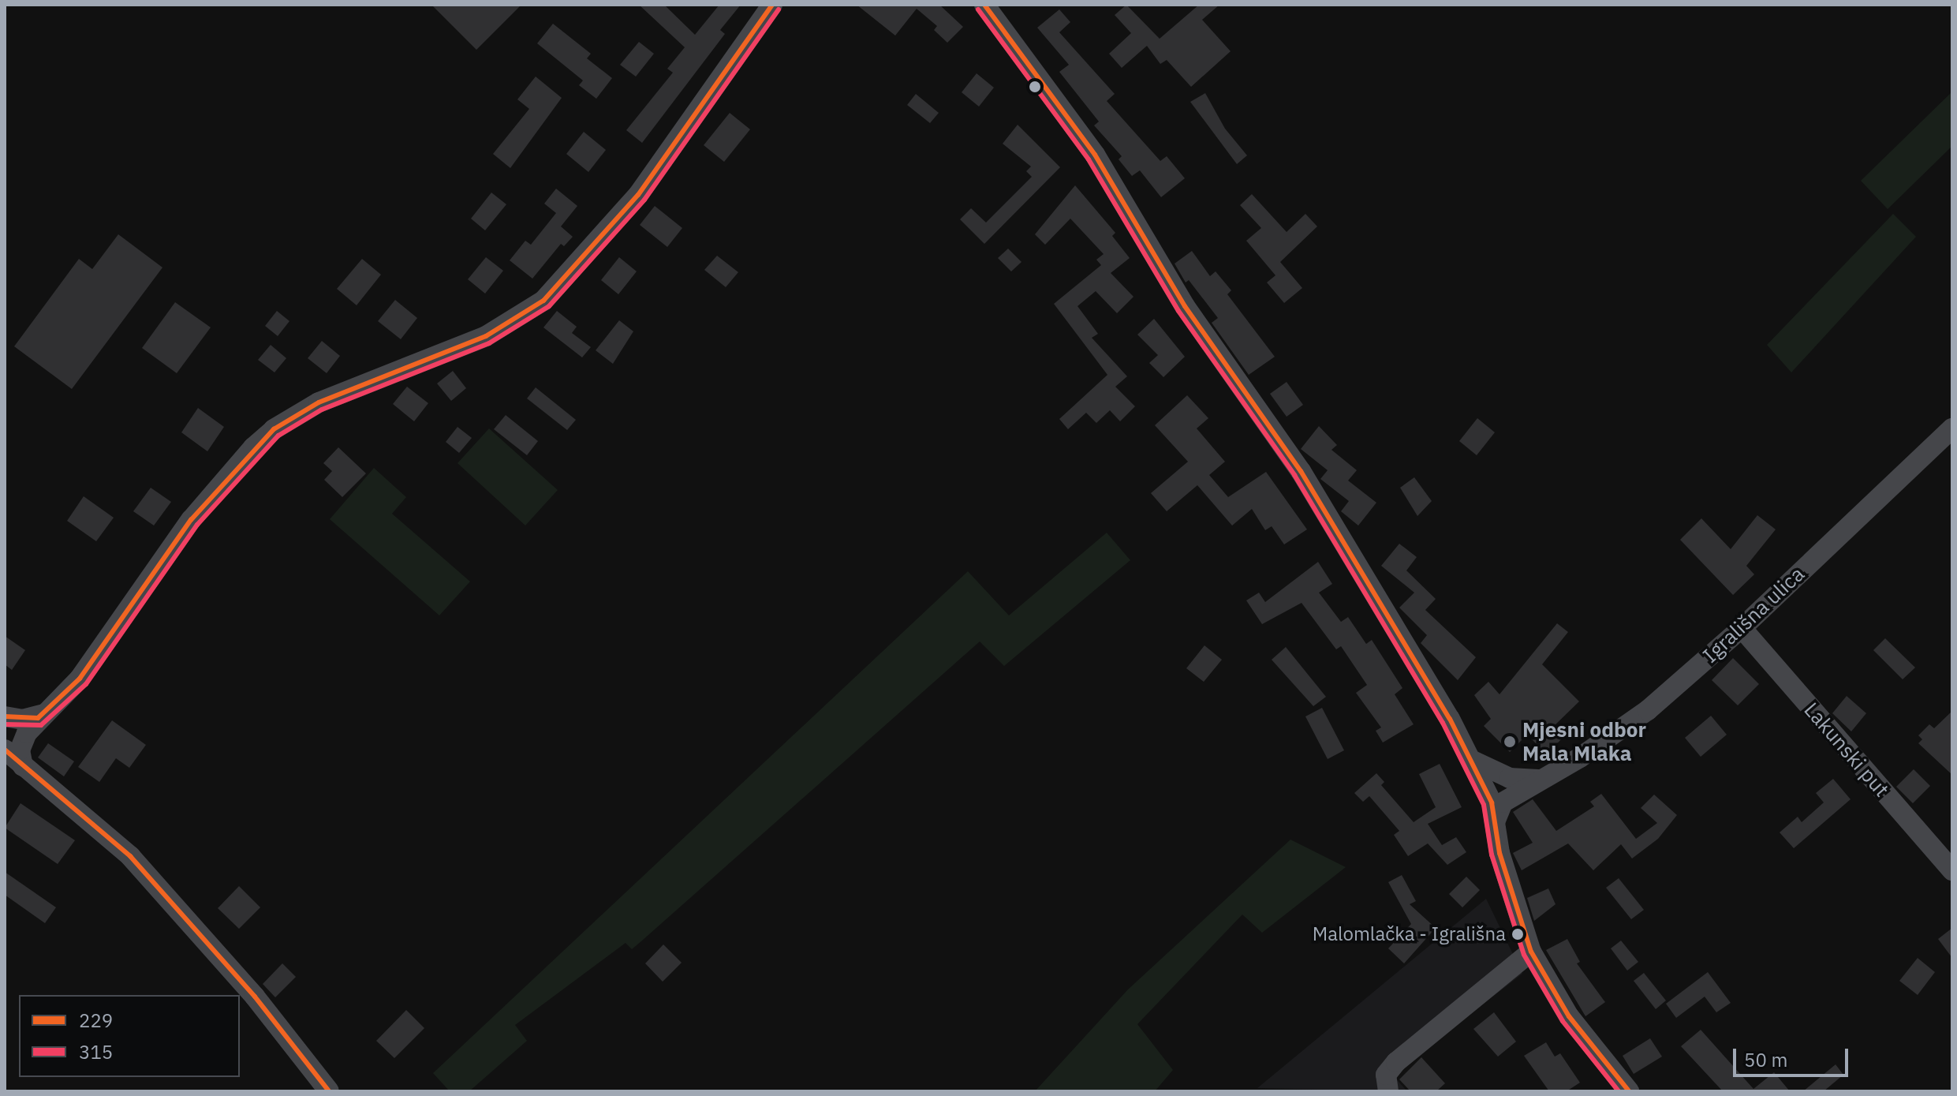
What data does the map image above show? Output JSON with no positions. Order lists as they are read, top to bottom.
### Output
{
  "streets": {
    "street": ["Igrališna ulica", "Lakunski put"]
  },
  "crossings": [
    ["Igrališna ulica", "Lakunski put"]
  ],
  "places": ["Mjesni odbor Mala Mlaka", "Malomlačka - Igrališna"],
  "lines": ["transit line 229", "transit line 315"],
  "legend": ["229", "315"],
  "scale_bar": "50 m"
}
